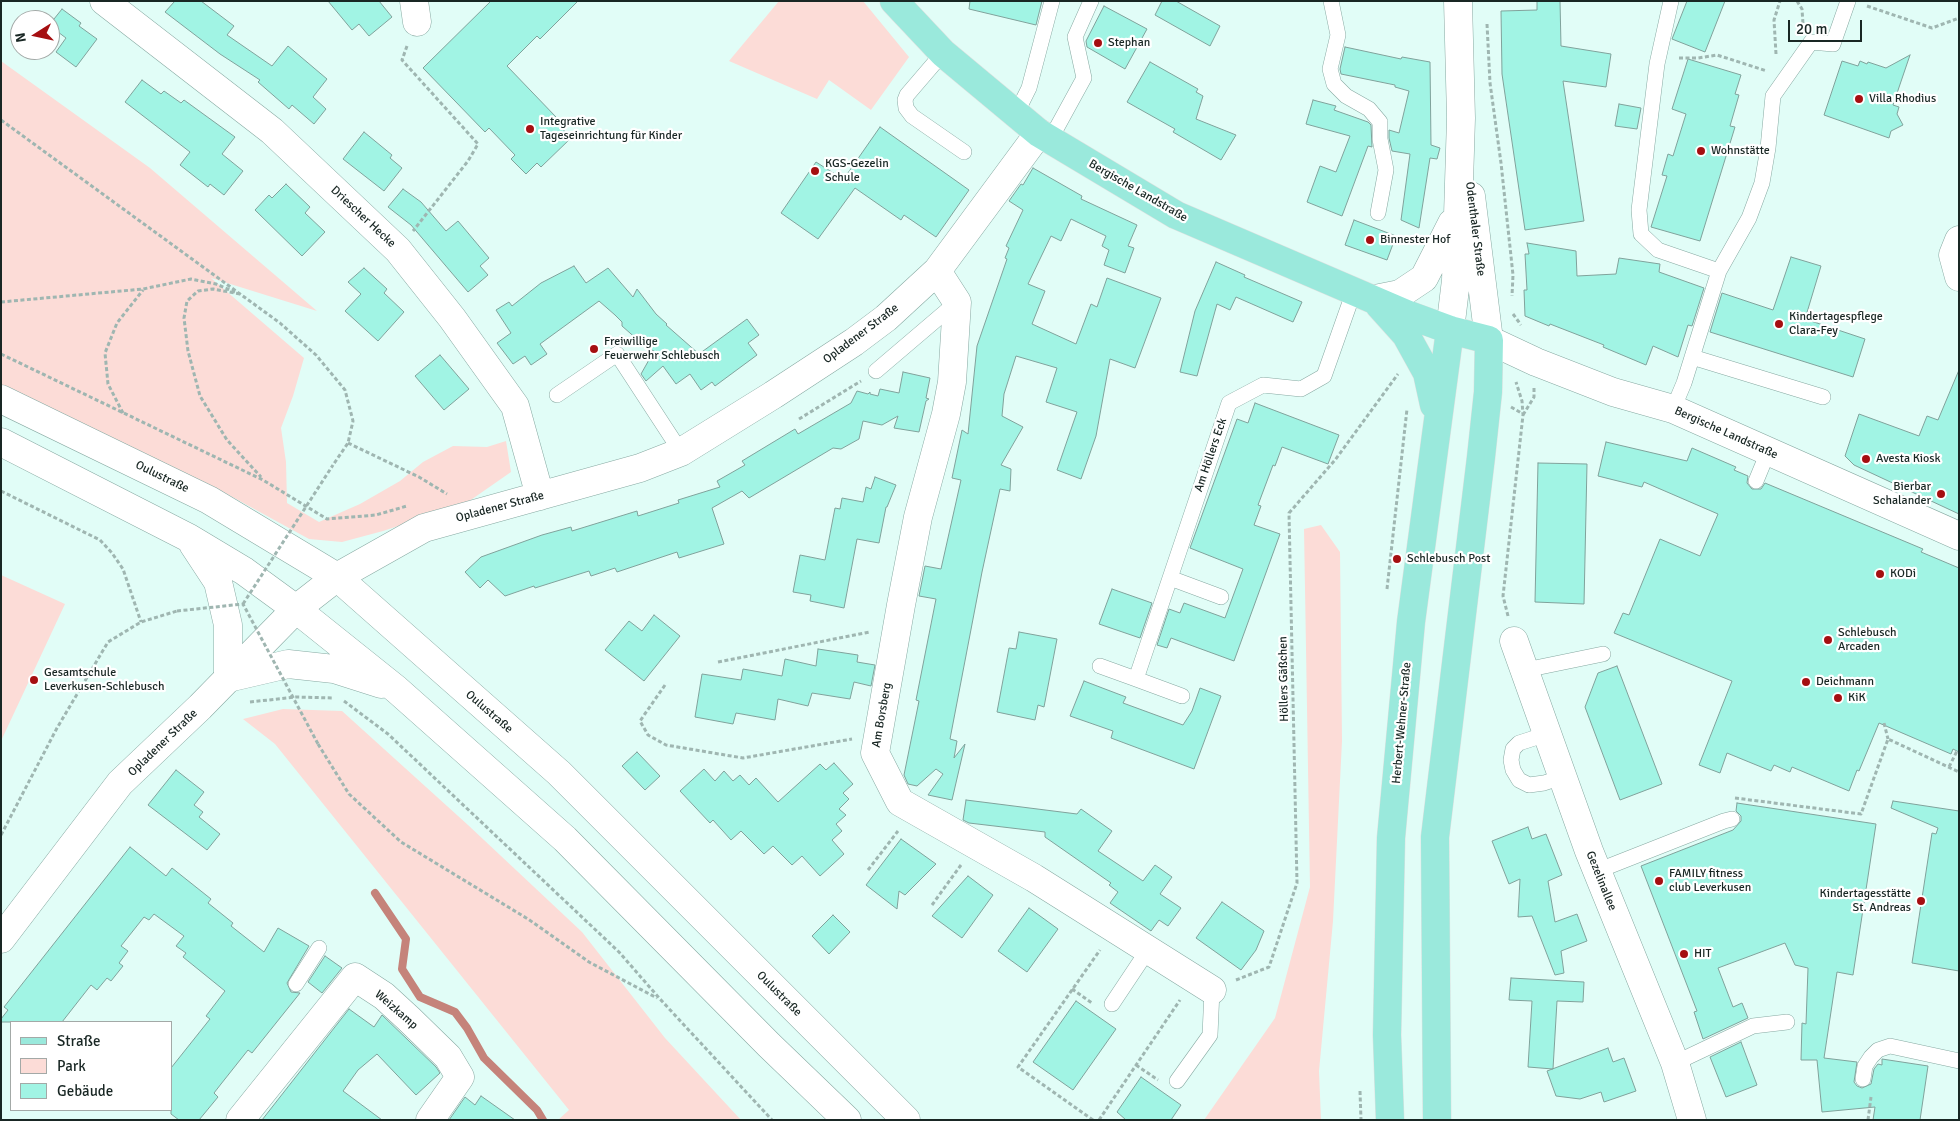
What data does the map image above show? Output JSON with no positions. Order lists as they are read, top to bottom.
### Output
{
  "streets": {
    "main road": ["Bergische Landstraße", "Herbert-Wehner-Straße"],
    "street": [
      "Driescher Hecke",
      "Odenthaler Straße",
      "Opladener Straße",
      "Oulustraße",
      "Am Borsberg",
      "Gezelinallee",
      "Weizkamp"
    ],
    "lane": ["Am Höllers Eck"],
    "path": ["Höllers Gäßchen"]
  },
  "crossings": [
    ["Bergische Landstraße", "Odenthaler Straße"],
    ["Bergische Landstraße", "Opladener Straße"],
    ["Bergische Landstraße", "Am Höllers Eck"],
    ["Bergische Landstraße", "Herbert-Wehner-Straße"],
    ["Driescher Hecke", "Opladener Straße"],
    ["Odenthaler Straße", "Herbert-Wehner-Straße"],
    ["Opladener Straße", "Oulustraße"],
    ["Höllers Gäßchen", "Am Borsberg"]
  ],
  "places": [
    "Stephan",
    "Villa Rhodius",
    "Integrative Tageseinrichtung für Kinder",
    "Wohnstätte",
    "KGS-Gezelin Schule",
    "Binnester Hof",
    "Kindertagespflege Clara-Fey",
    "Freiwillige Feuerwehr Schlebusch",
    "Avesta Kiosk",
    "Bierbar Schalander",
    "Schlebusch Post",
    "KODi",
    "Schlebusch Arcaden",
    "Gesamtschule Leverkusen-Schlebusch",
    "Deichmann",
    "KiK",
    "FAMILY fitness club Leverkusen",
    "Kindertagesstätte St. Andreas",
    "HIT"
  ],
  "legend": ["Straße", "Park", "Gebäude"],
  "scale_bar": "20 m",
  "north": "left"
}
